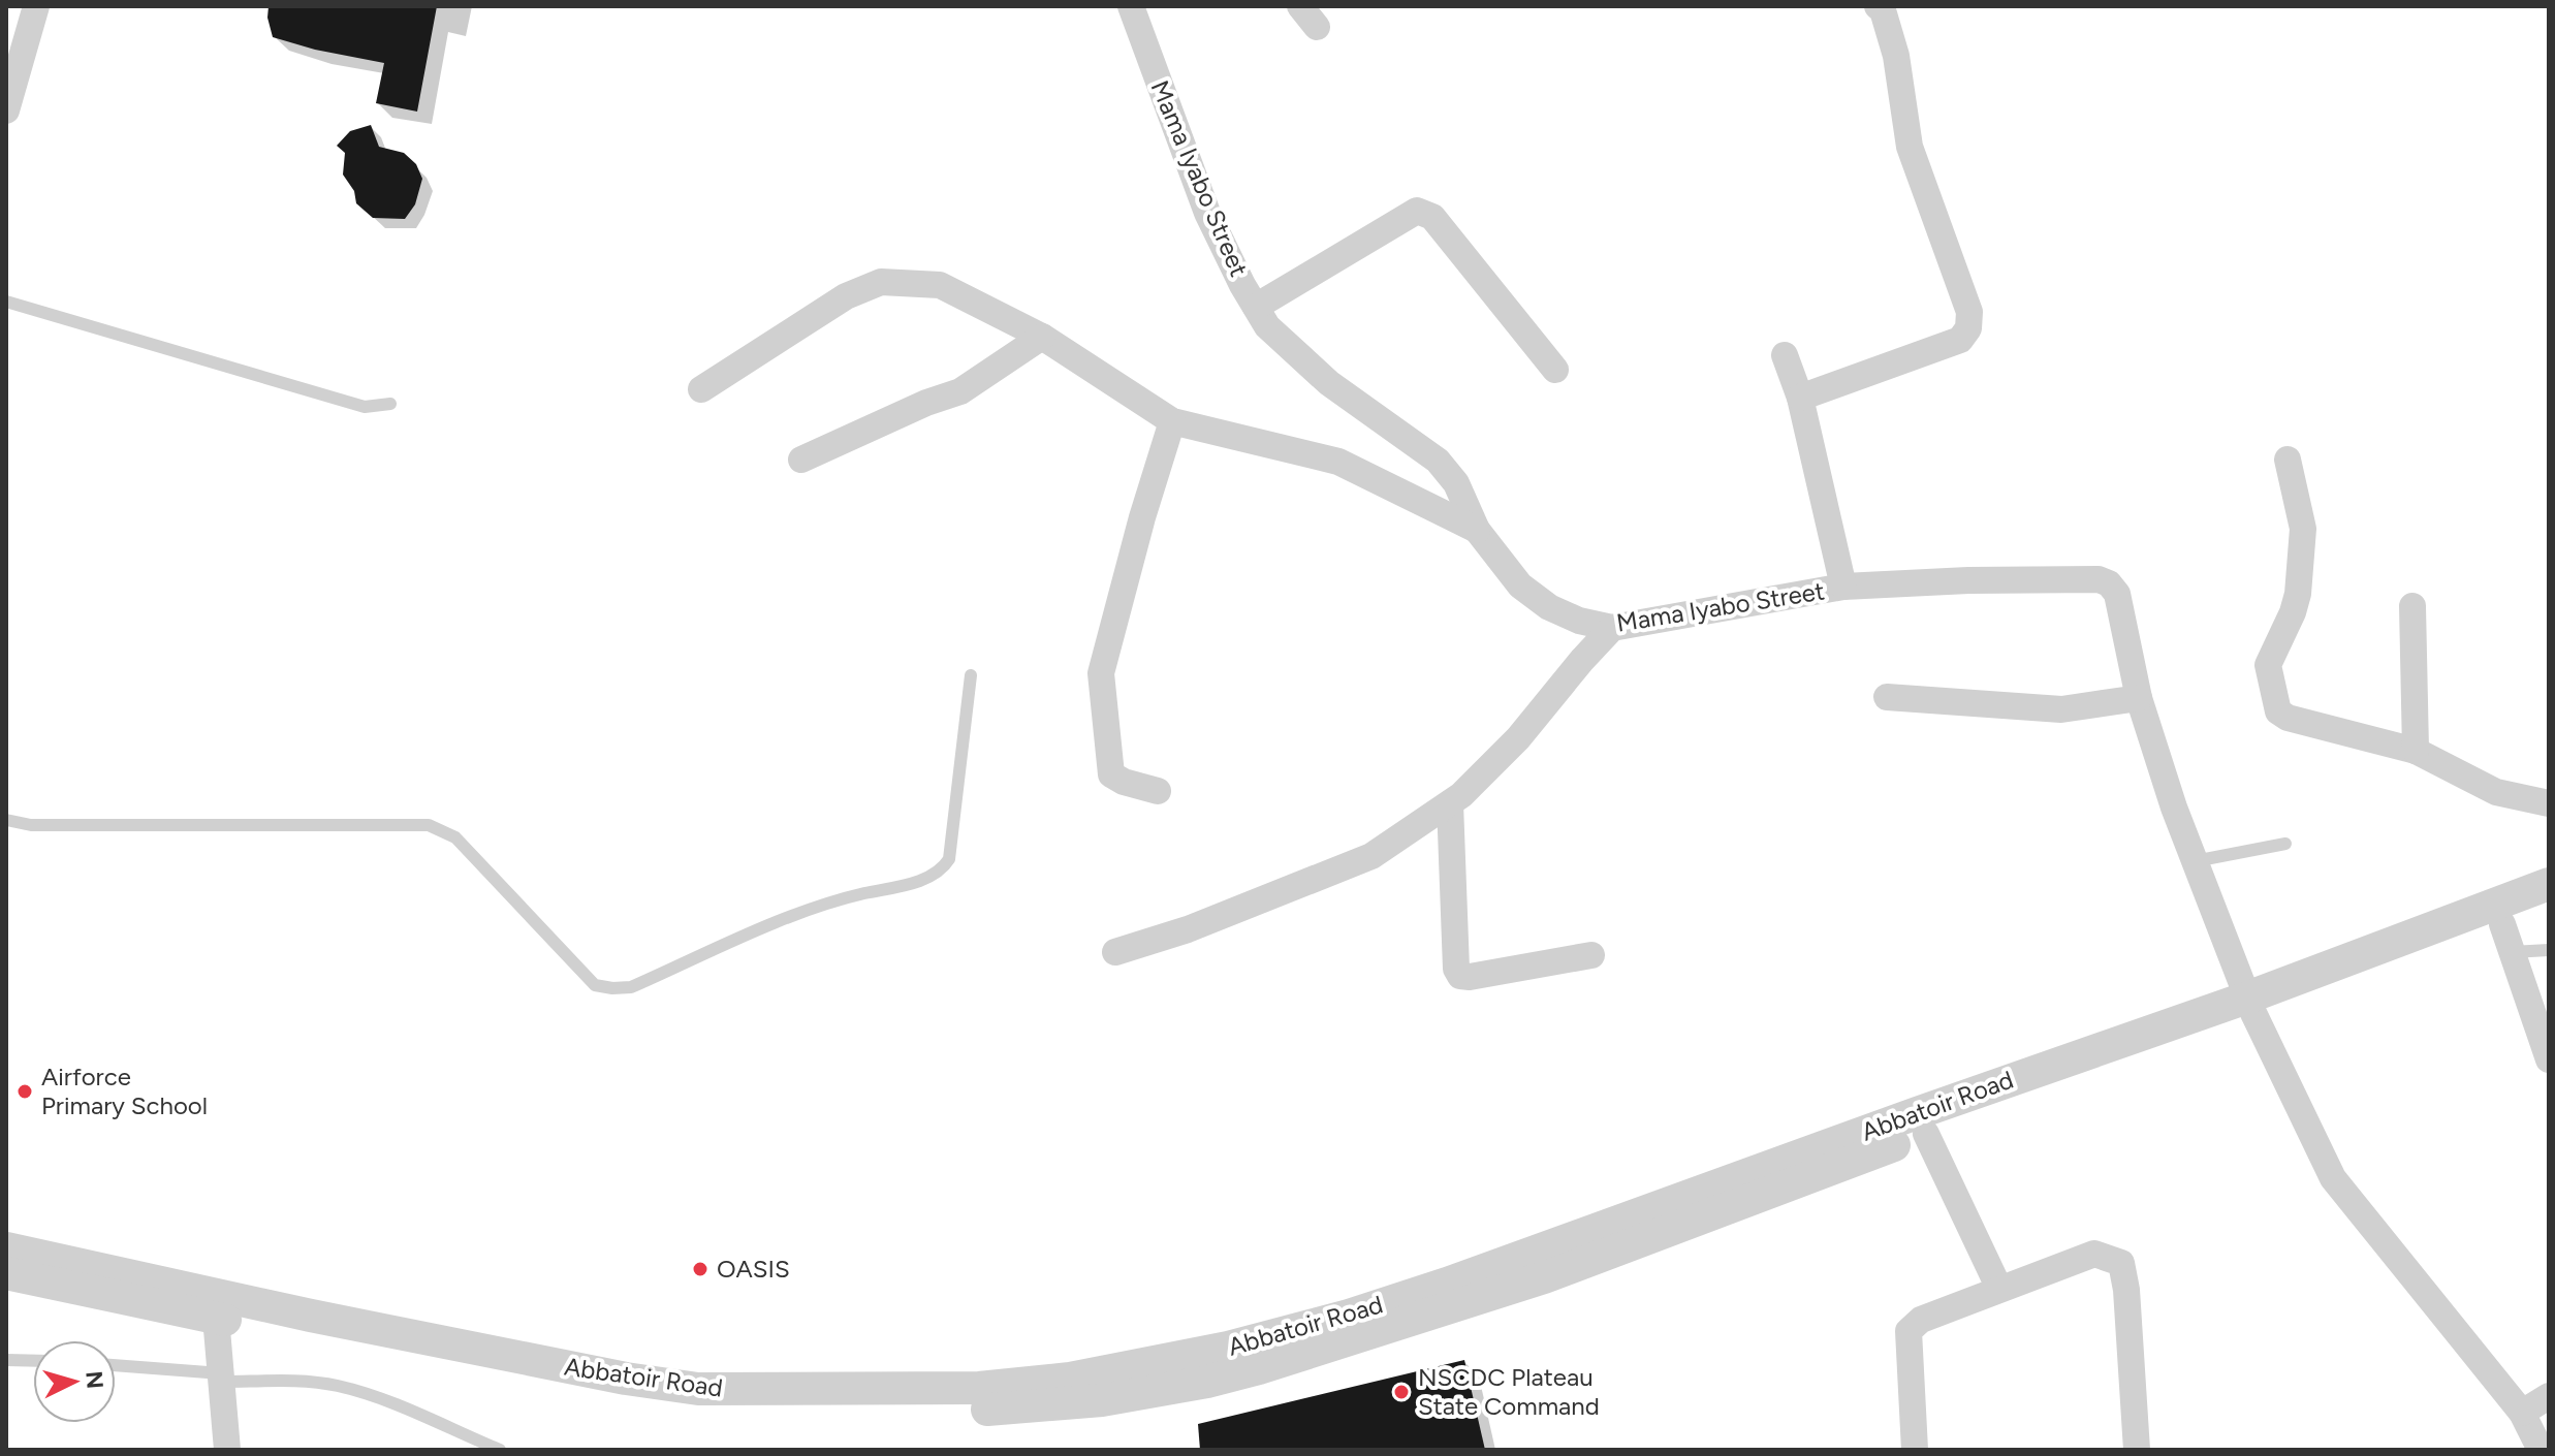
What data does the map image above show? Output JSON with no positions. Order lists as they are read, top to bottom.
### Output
{
  "streets": {
    "street": ["Mama Iyabo Street", "Abbatoir Road"]
  },
  "crossings": [
    ["Mama Iyabo Street", "Abbatoir Road"]
  ],
  "places": ["Airforce Primary School", "OASIS", "NSCDC Plateau State Command"],
  "north": "right"
}
